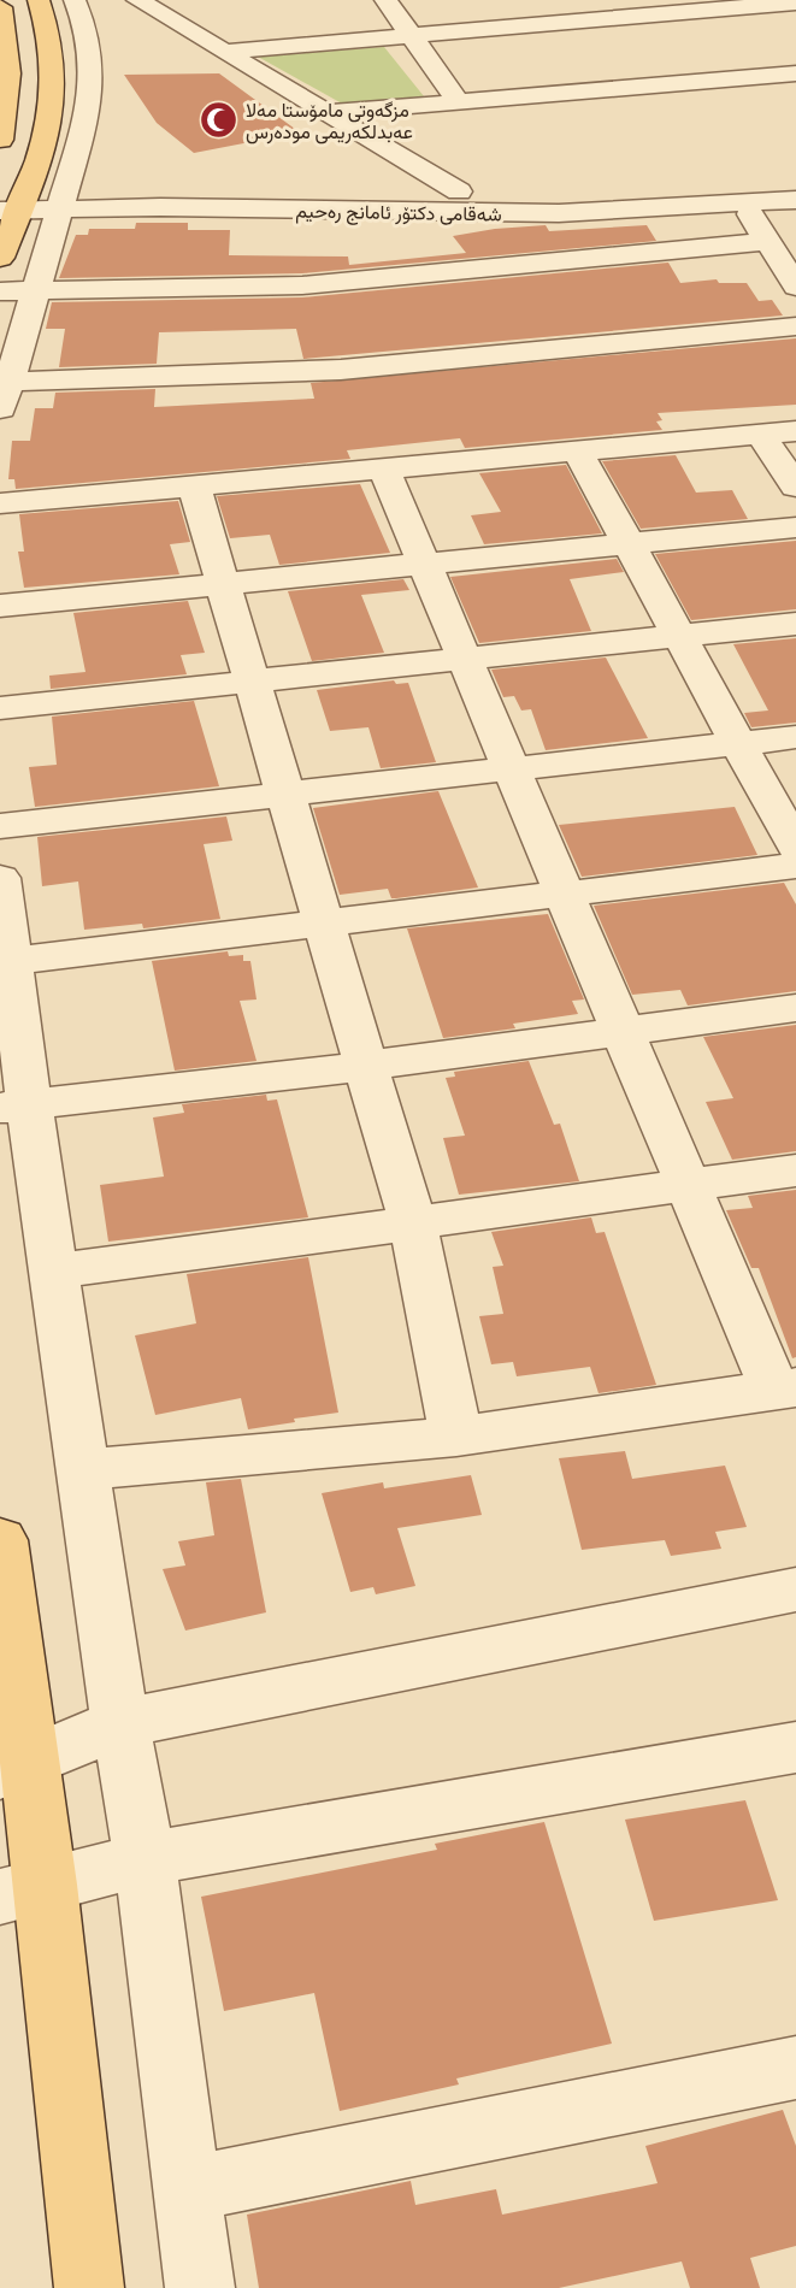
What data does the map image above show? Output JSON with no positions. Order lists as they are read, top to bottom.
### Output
{
  "streets": {
    "street": ["شەقامی دکتۆر ئامانج رەحیم"]
  },
  "places": {
    "mosque": ["مزگەوتی مامۆستا مەلا عەبدلکەریمی مودەرس"]
  }
}
